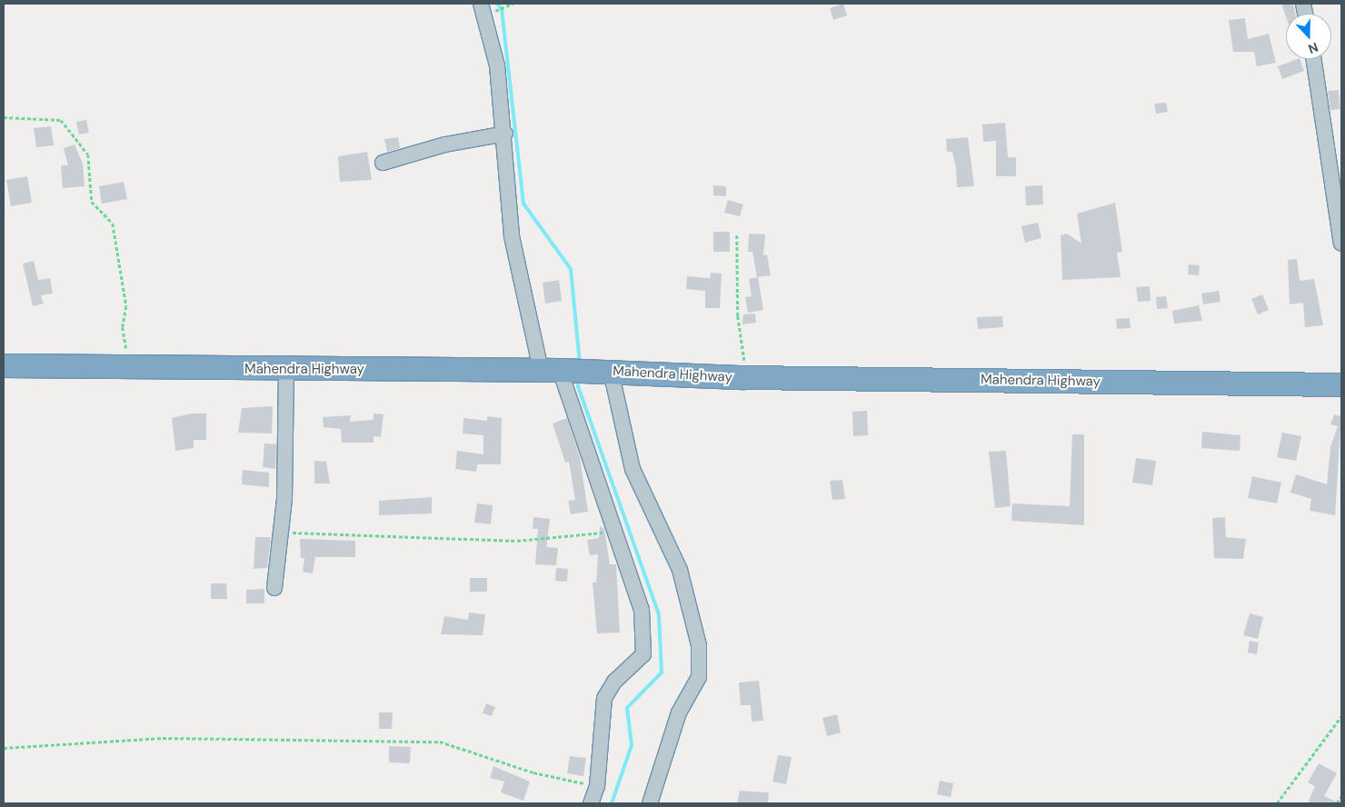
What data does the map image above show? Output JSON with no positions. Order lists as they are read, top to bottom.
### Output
{
  "streets": {
    "highway": ["Mahendra Highway"]
  },
  "north": "bottom"
}
